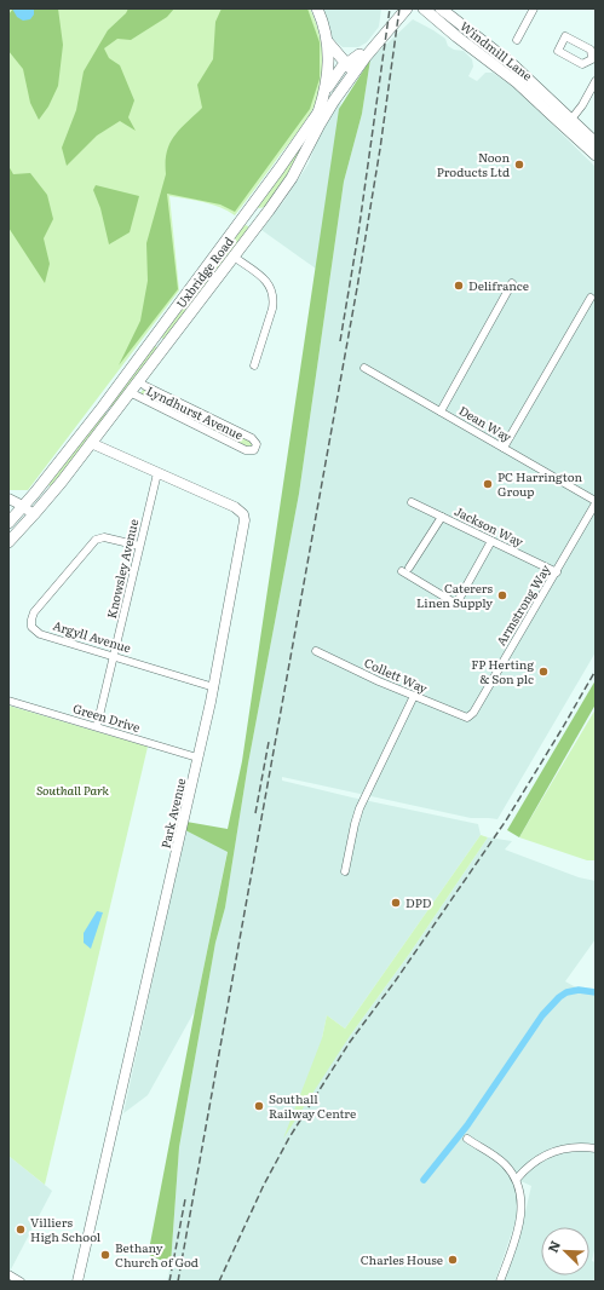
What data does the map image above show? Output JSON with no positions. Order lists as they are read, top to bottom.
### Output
{
  "streets": {
    "main road": ["Windmill Lane", "Uxbridge Road"],
    "street": [
      "Lyndhurst Avenue",
      "Dean Way",
      "Jackson Way",
      "Knowsley Avenue",
      "Armstrong Way",
      "Argyll Avenue",
      "Collett Way",
      "Green Drive",
      "Park Avenue"
    ]
  },
  "crossings": [
    ["Uxbridge Road", "Lyndhurst Avenue"],
    ["Uxbridge Road", "Park Avenue"],
    ["Dean Way", "Armstrong Way"],
    ["Jackson Way", "Armstrong Way"],
    ["Knowsley Avenue", "Argyll Avenue"],
    ["Knowsley Avenue", "Green Drive"],
    ["Knowsley Avenue", "Park Avenue"],
    ["Armstrong Way", "Collett Way"],
    ["Argyll Avenue", "Park Avenue"],
    ["Green Drive", "Park Avenue"]
  ],
  "parks": ["Southall Park"],
  "places": [
    "Noon Products Ltd",
    "Delifrance",
    "PC Harrington Group",
    "Caterers Linen Supply",
    "FP Herting & Son plc",
    "DPD",
    "Southall Railway Centre",
    "Villiers High School",
    "Bethany Church of God",
    "Charles House"
  ],
  "north": "top left"
}
